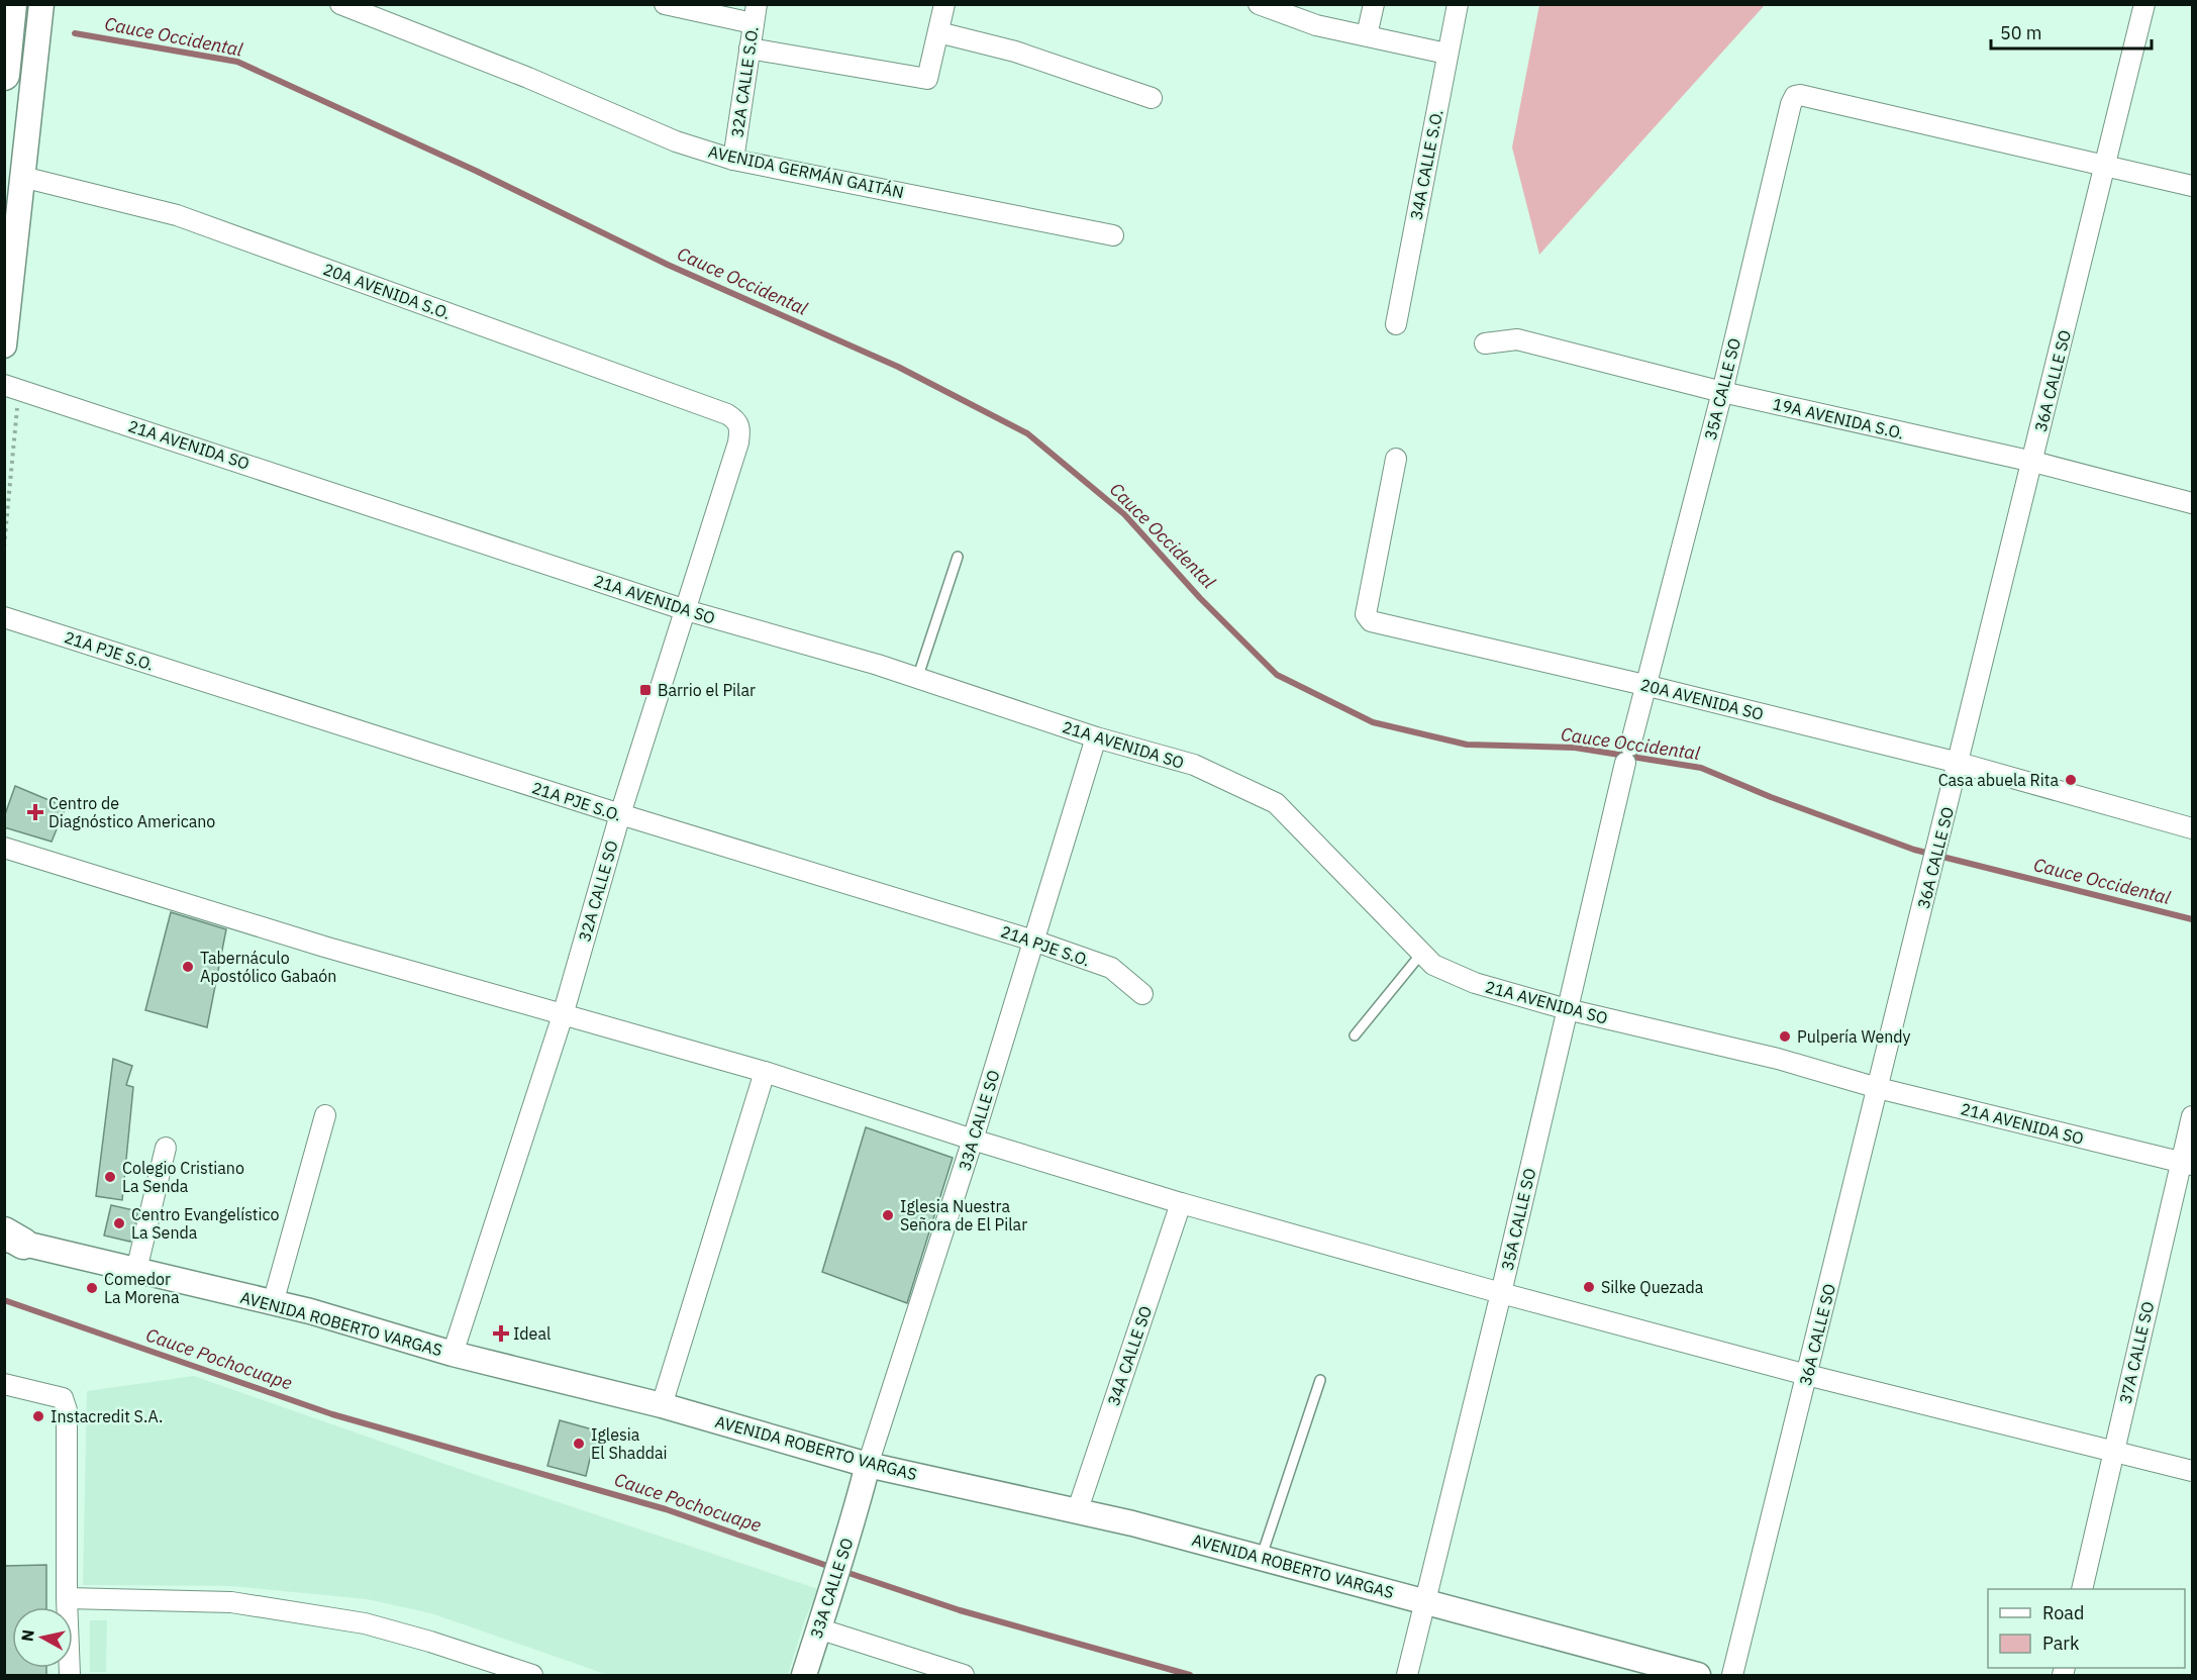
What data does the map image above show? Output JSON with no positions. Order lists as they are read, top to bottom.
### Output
{
  "streets": {
    "street": [
      "32A CALLE S.O.",
      "34A CALLE S.O.",
      "AVENIDA GERMÁN GAITÁN",
      "20A AVENIDA S.O.",
      "36A CALLE SO",
      "35A CALLE SO",
      "19A AVENIDA S.O.",
      "21A AVENIDA SO",
      "21A PJE S.O.",
      "20A AVENIDA SO",
      "32A CALLE SO",
      "33A CALLE SO",
      "AVENIDA ROBERTO VARGAS",
      "37A CALLE SO",
      "34A CALLE SO"
    ]
  },
  "crossings": [
    ["32A CALLE S.O.", "AVENIDA GERMÁN GAITÁN"],
    ["20A AVENIDA S.O.", "32A CALLE SO"],
    ["36A CALLE SO", "35A CALLE SO"],
    ["36A CALLE SO", "19A AVENIDA S.O."],
    ["36A CALLE SO", "21A AVENIDA SO"],
    ["36A CALLE SO", "20A AVENIDA SO"],
    ["35A CALLE SO", "19A AVENIDA S.O."],
    ["35A CALLE SO", "21A AVENIDA SO"],
    ["35A CALLE SO", "20A AVENIDA SO"],
    ["35A CALLE SO", "AVENIDA ROBERTO VARGAS"],
    ["21A AVENIDA SO", "32A CALLE SO"],
    ["21A AVENIDA SO", "33A CALLE SO"],
    ["21A AVENIDA SO", "37A CALLE SO"],
    ["21A PJE S.O.", "32A CALLE SO"],
    ["21A PJE S.O.", "33A CALLE SO"],
    ["32A CALLE SO", "AVENIDA ROBERTO VARGAS"],
    ["33A CALLE SO", "AVENIDA ROBERTO VARGAS"],
    ["AVENIDA ROBERTO VARGAS", "34A CALLE SO"]
  ],
  "water": ["Cauce Occidental", "Cauce Pochocuape"],
  "places": {
    "transit": ["Barrio el Pilar"],
    "other": [
      "Casa abuela Rita",
      "Tabernáculo Apostólico Gabaón",
      "Pulpería Wendy",
      "Colegio Cristiano La Senda",
      "Iglesia Nuestra Señora de El Pilar",
      "Centro Evangelístico La Senda",
      "Silke Quezada",
      "Comedor La Morena",
      "Instacredit S.A.",
      "Iglesia El Shaddai"
    ],
    "health": ["Centro de Diagnóstico Americano", "Ideal"]
  },
  "legend": ["Road", "Park"],
  "scale_bar": "50 m",
  "north": "left"
}
